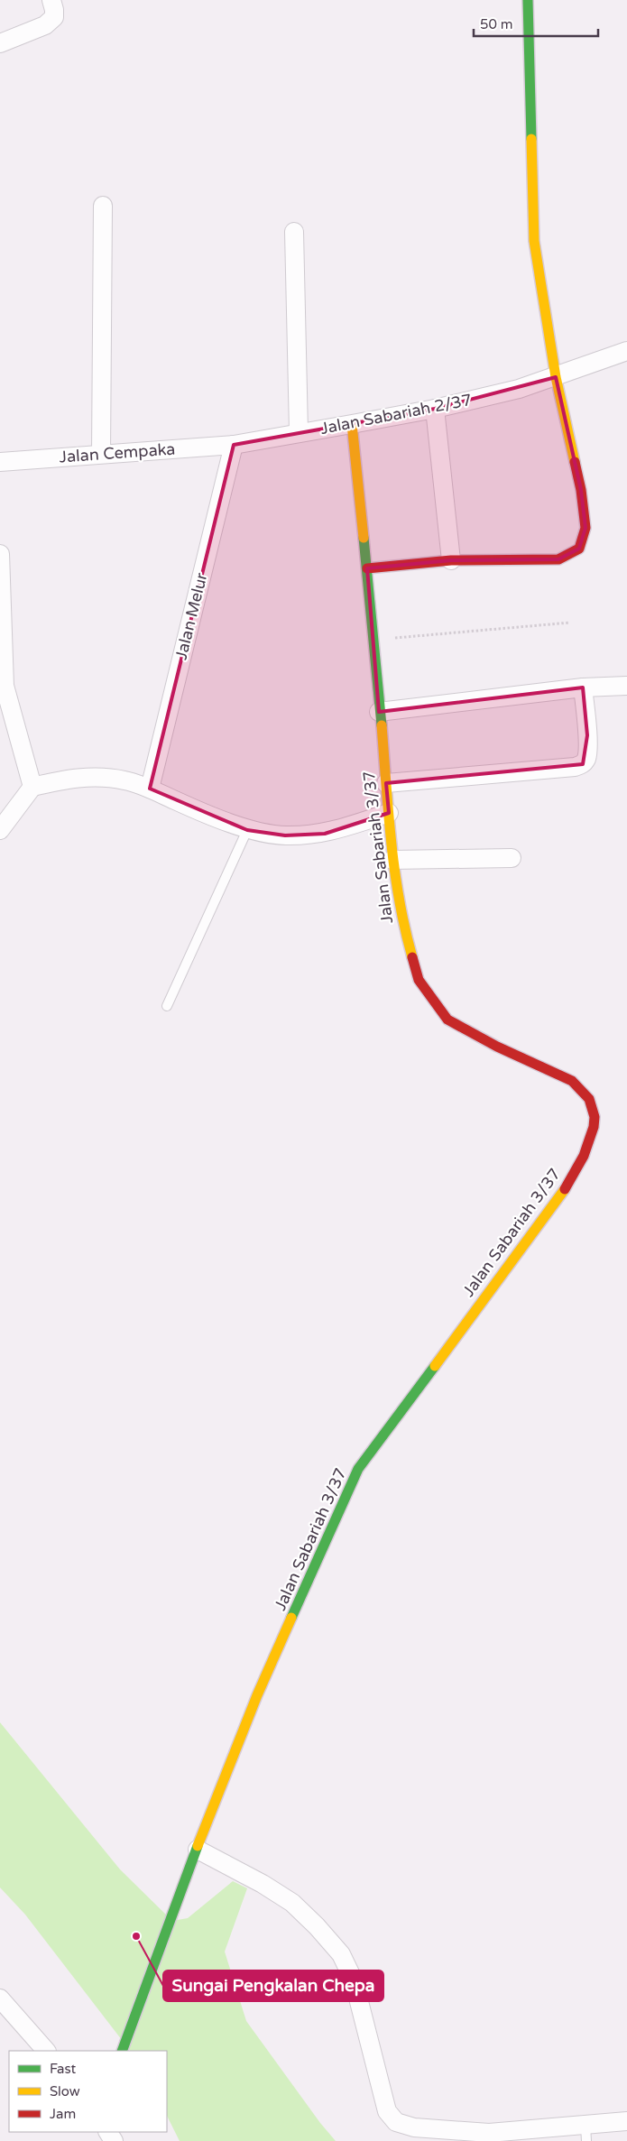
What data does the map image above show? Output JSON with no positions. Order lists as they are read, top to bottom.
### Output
{
  "streets": {
    "street": [
      "Jalan Sabariah 2/37",
      "Jalan Cempaka",
      "Jalan Melur",
      "Jalan Sabariah 3/37"
    ]
  },
  "crossings": [
    ["Jalan Sabariah 2/37", "Jalan Cempaka"],
    ["Jalan Sabariah 2/37", "Jalan Melur"],
    ["Jalan Sabariah 2/37", "Jalan Sabariah 3/37"],
    ["Jalan Cempaka", "Jalan Melur"]
  ],
  "places": ["Sungai Pengkalan Chepa"],
  "legend": ["Fast", "Slow", "Jam"],
  "scale_bar": "50 m"
}
